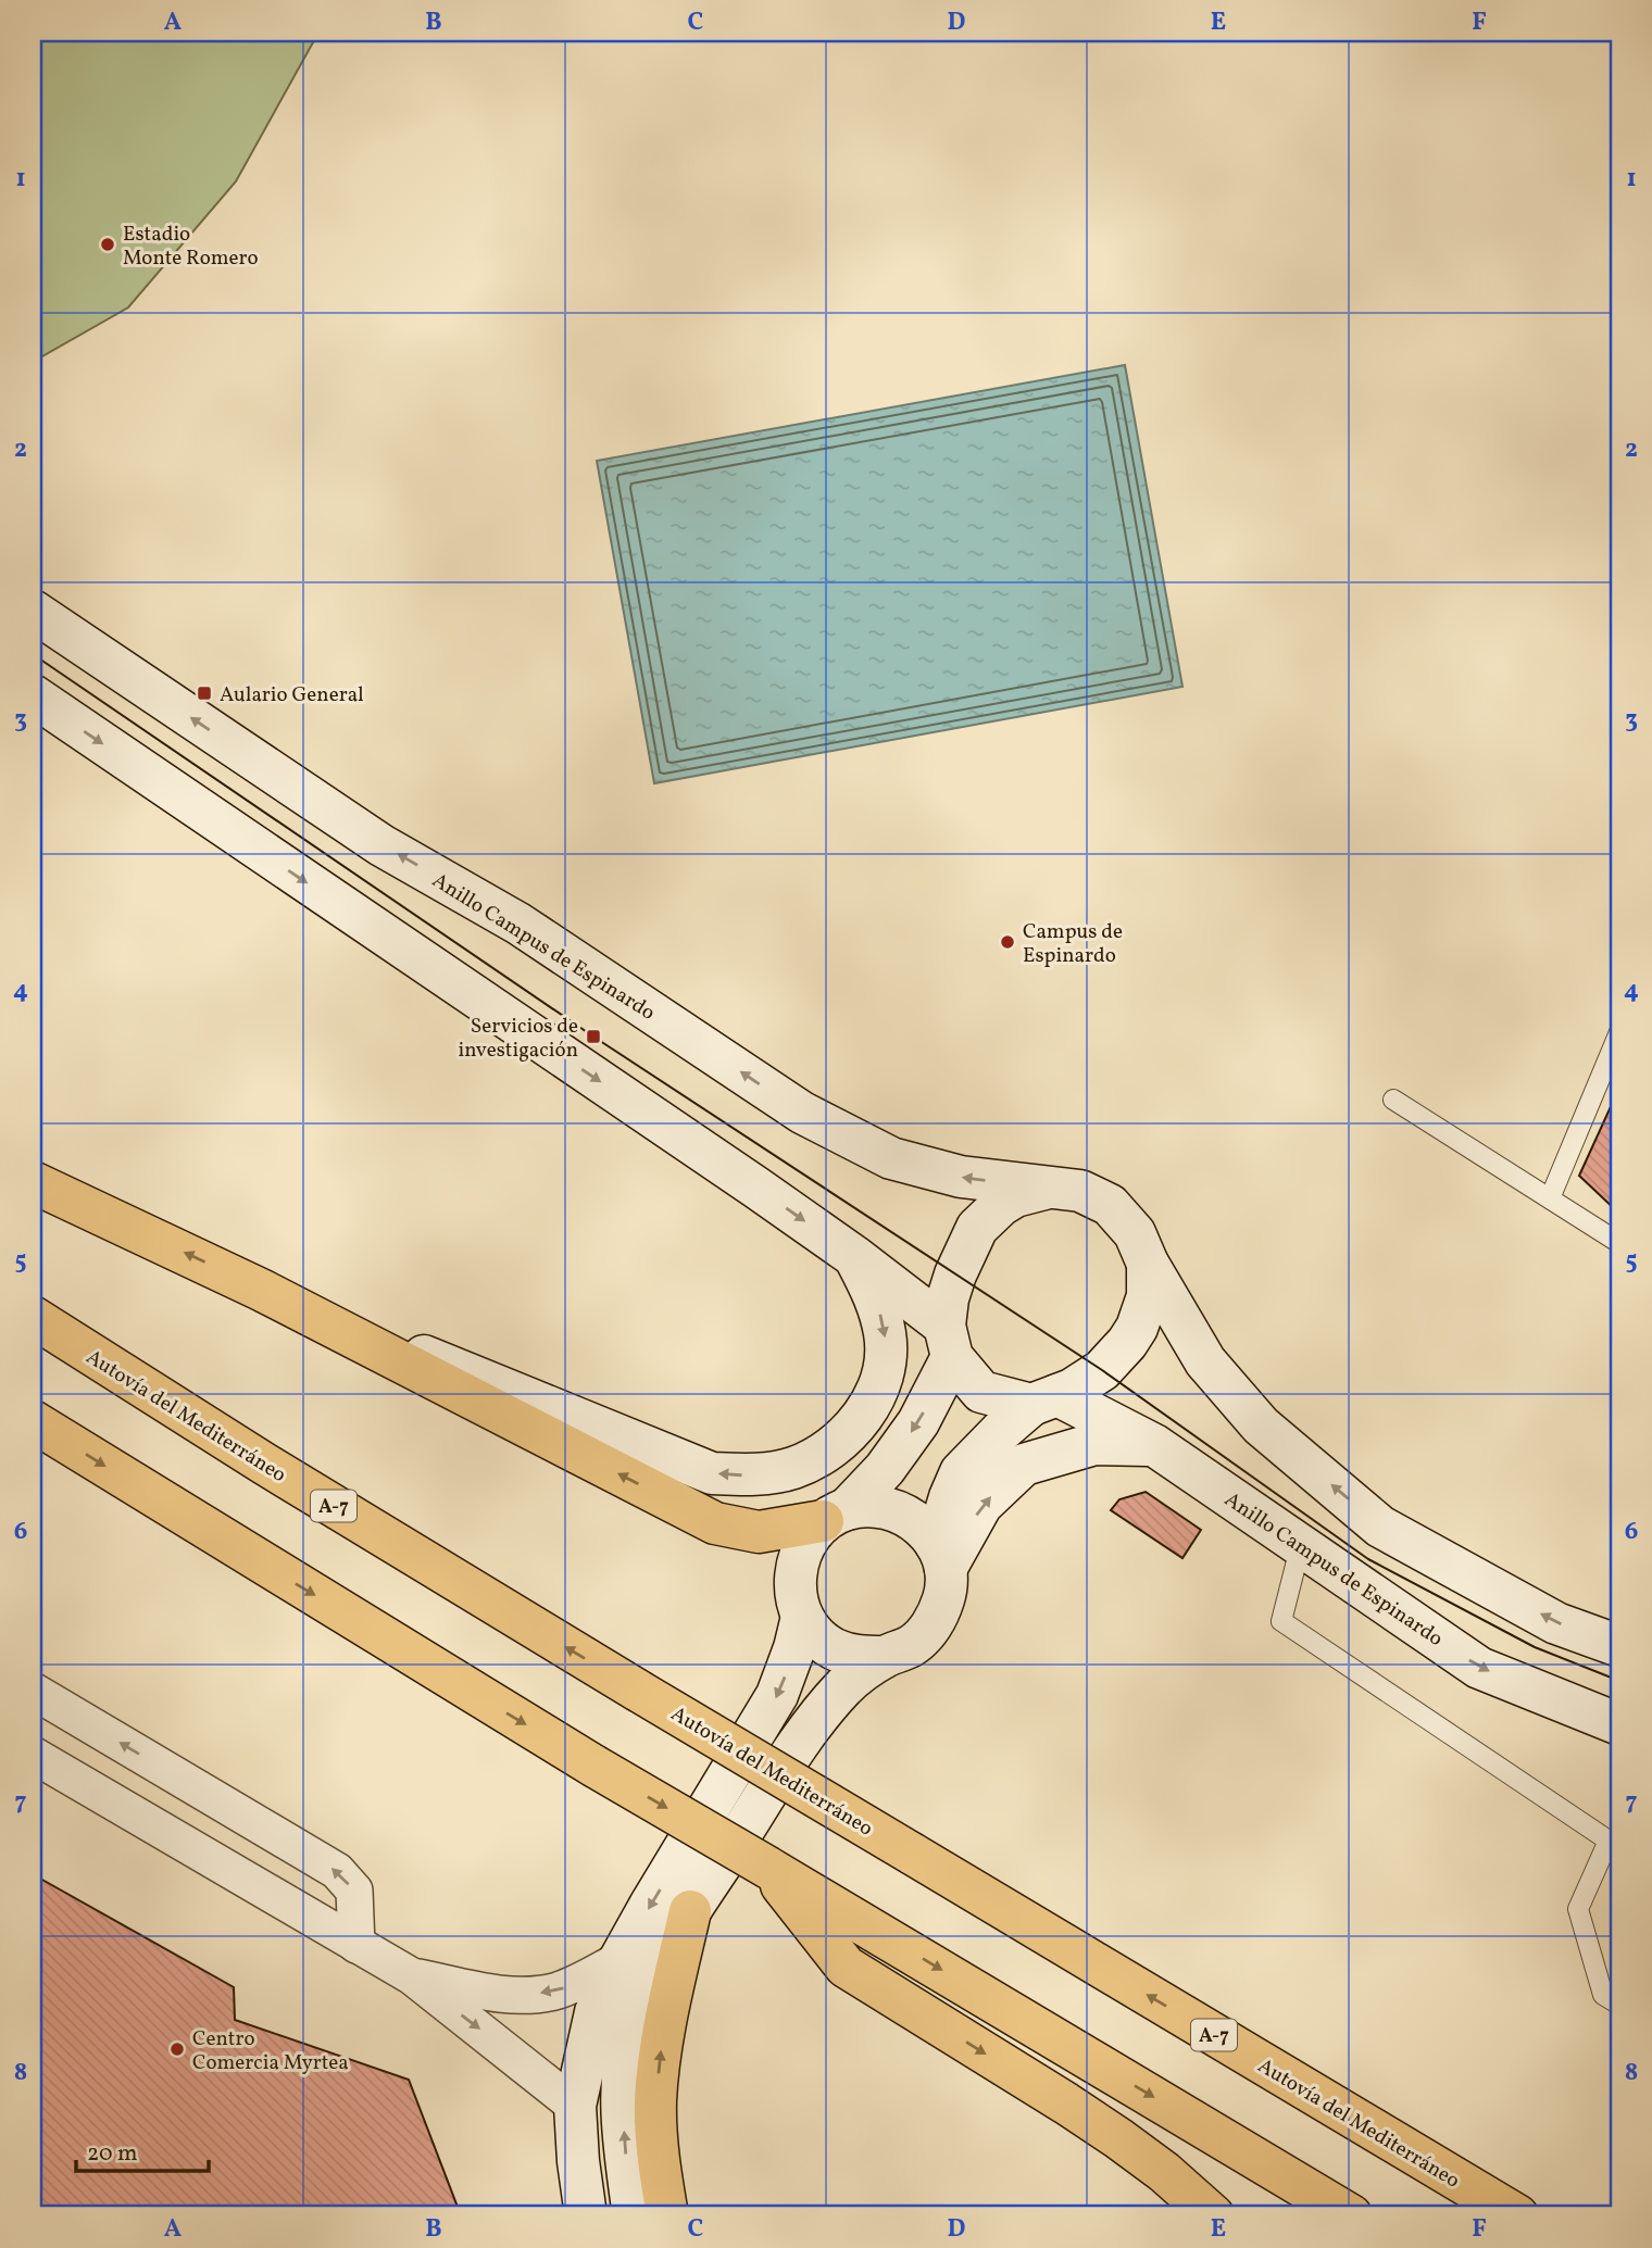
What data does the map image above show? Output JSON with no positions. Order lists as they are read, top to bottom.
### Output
{
  "streets": {
    "highway": ["Autovía del Mediterráneo", "A-7"],
    "main road": ["Anillo Campus de Espinardo"]
  },
  "places": {
    "other": ["Estadio Monte Romero", "Campus de Espinardo", "Centro Comercia Myrtea"],
    "transit": ["Aulario General", "Servicios de investigación"]
  },
  "scale_bar": "20 m",
  "grid": {
    "columns": [
      "A",
      "B",
      "C",
      "D",
      "E",
      "F"
    ],
    "rows": [
      "1",
      "2",
      "3",
      "4",
      "5",
      "6",
      "7",
      "8"
    ]
  }
}
